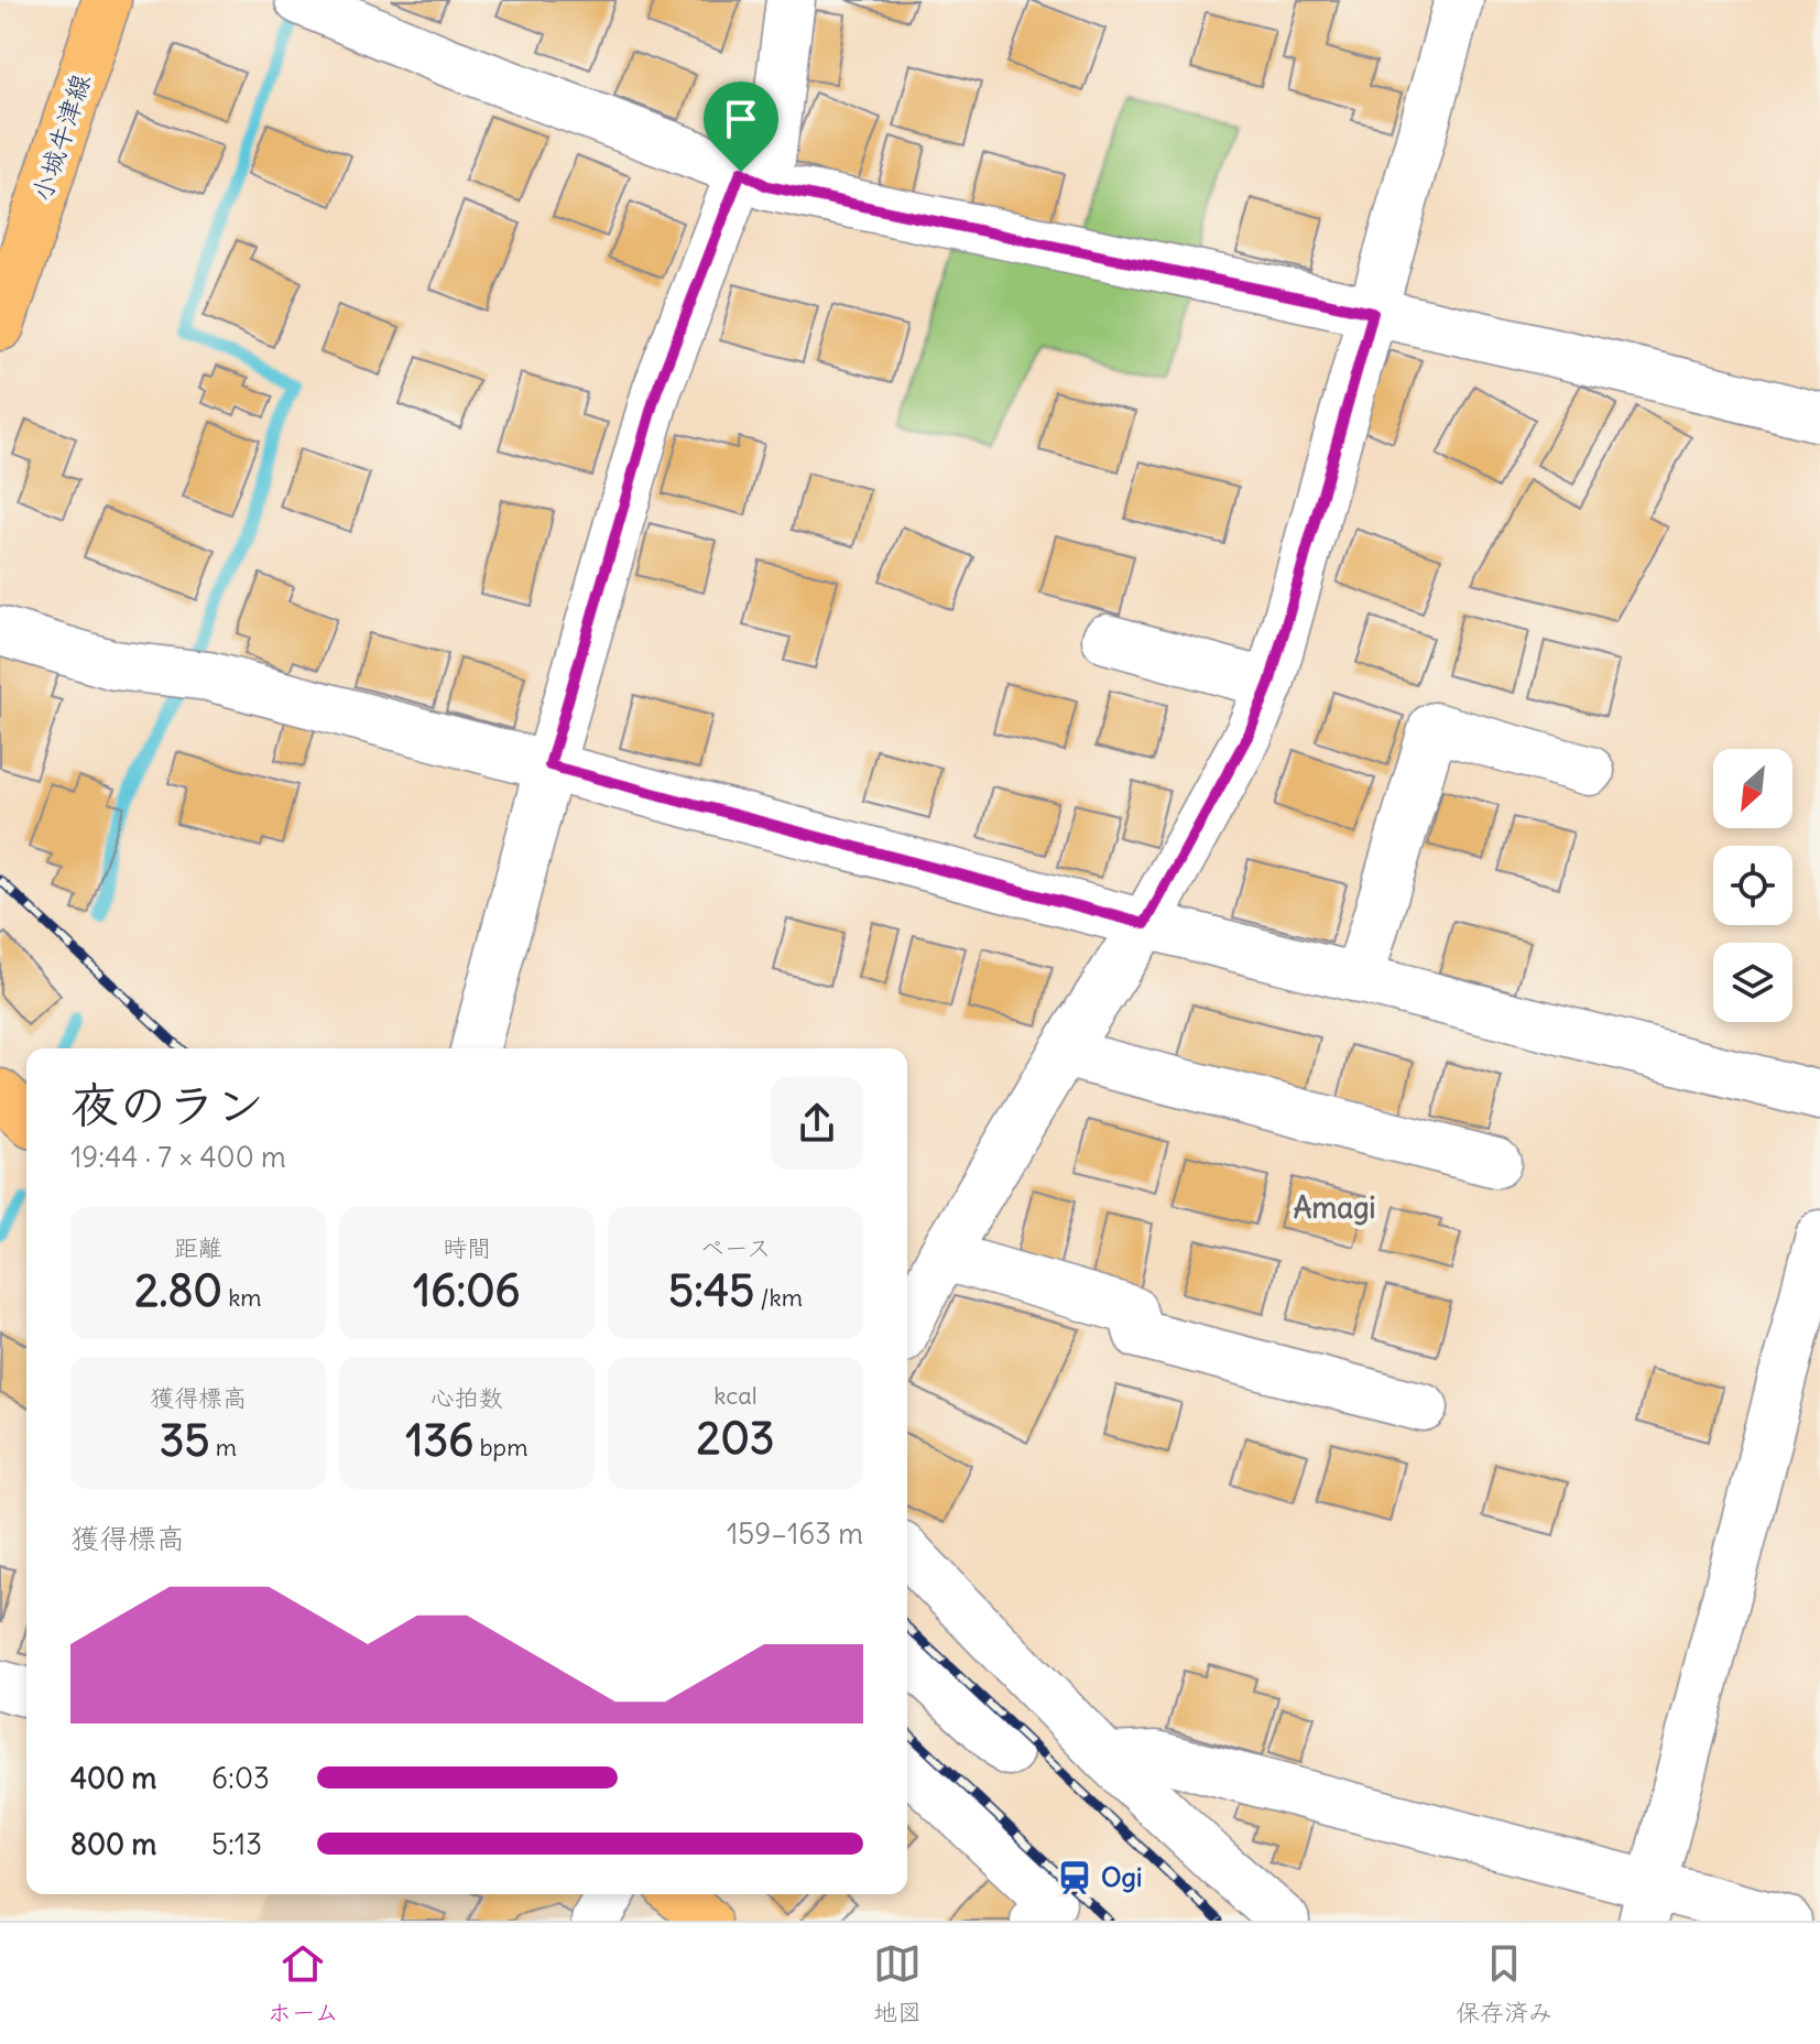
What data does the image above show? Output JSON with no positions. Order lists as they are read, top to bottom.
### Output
{
  "streets": {
    "main road": ["小城牛津線"]
  },
  "districts": ["Amagi"],
  "places": {
    "station": ["Ogi"]
  },
  "north": "bottom left",
  "page": {
    "heading": ["夜のラン", "19:44 · 7 × 400 m"],
    "stats": [
      ["距離", "2.80 km"],
      ["時間", "16:06"],
      ["ペース", "5:45 /km"],
      ["獲得標高", "35 m"],
      ["心拍数", "136 bpm"],
      ["kcal", "203"]
    ],
    "chart": ["獲得標高", "159–163 m"],
    "list": [
      {
        "name": "400 m",
        "note": "6:03"
      },
      {
        "name": "800 m",
        "note": "5:13"
      }
    ],
    "tabs": ["ホーム", "地図", "保存済み"]
  }
}
